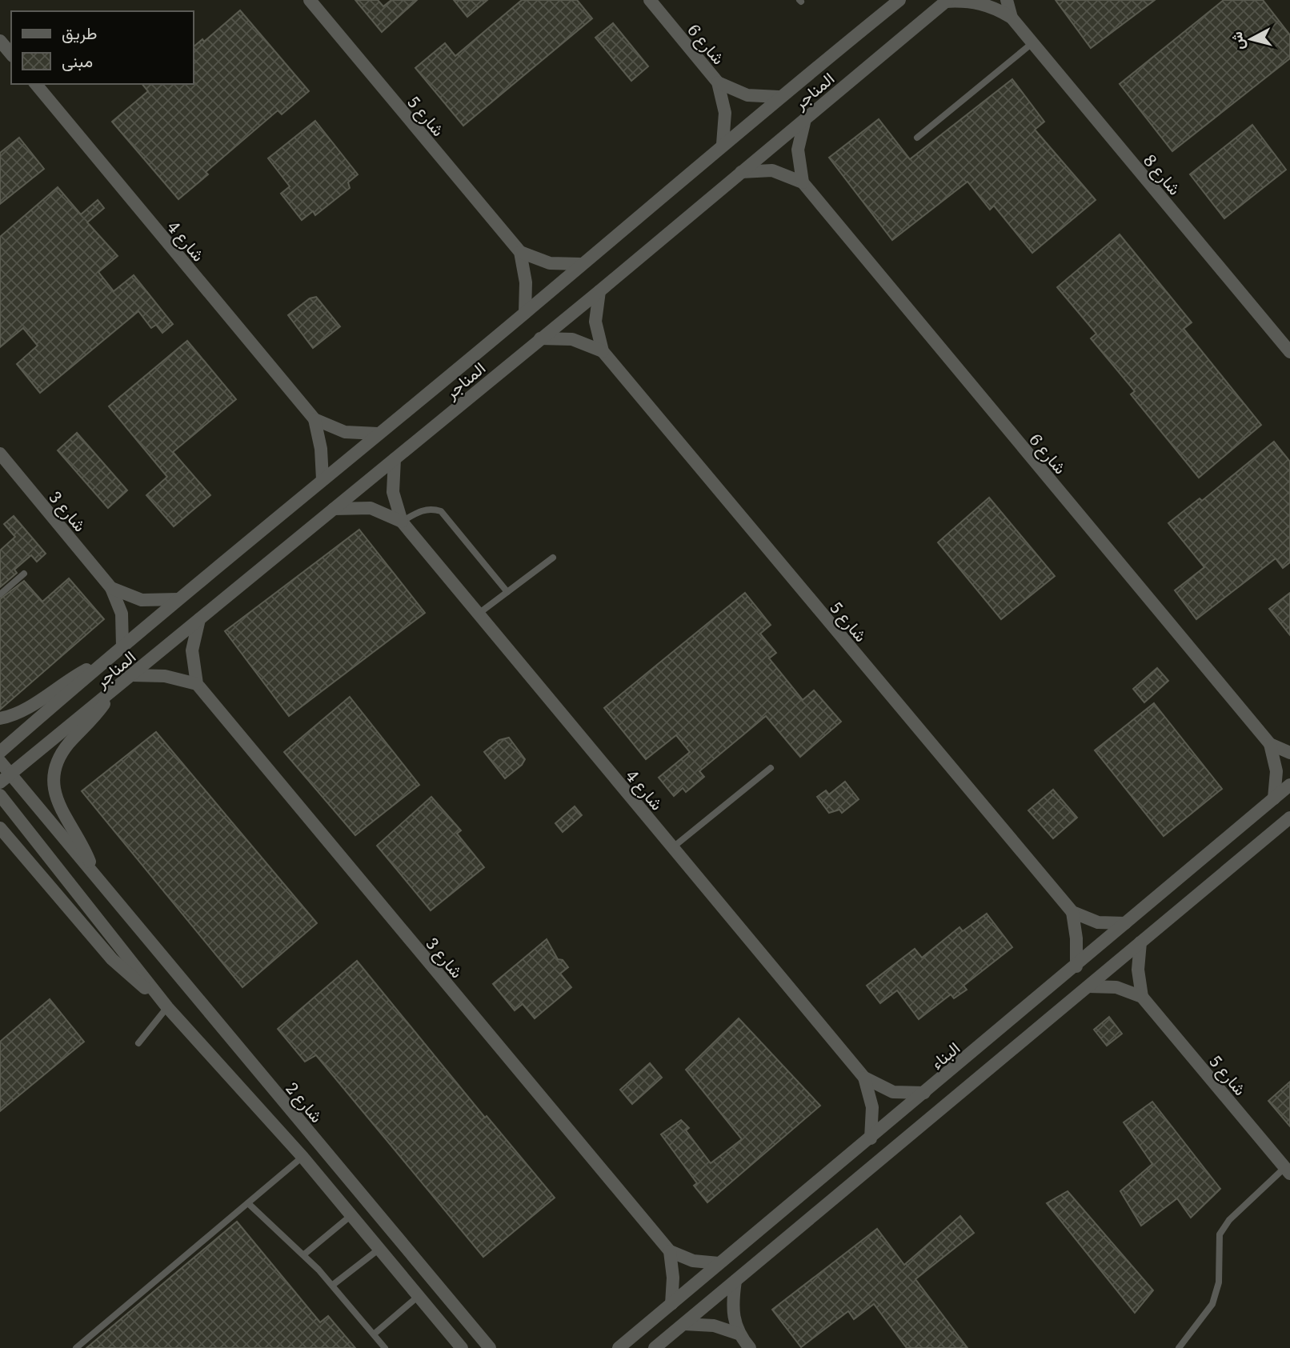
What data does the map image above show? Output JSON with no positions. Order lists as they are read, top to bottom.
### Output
{
  "streets": {
    "street": [
      "شارع 6",
      "المناجر",
      "شارع 5",
      "شارع 8",
      "شارع 4",
      "شارع 3",
      "البناء",
      "شارع 2"
    ]
  },
  "crossings": [
    ["شارع 6", "المناجر"],
    ["شارع 6", "البناء"],
    ["المناجر", "شارع 5"],
    ["المناجر", "شارع 8"],
    ["المناجر", "شارع 4"],
    ["المناجر", "شارع 3"],
    ["المناجر", "شارع 2"],
    ["شارع 5", "البناء"],
    ["شارع 4", "البناء"],
    ["شارع 3", "البناء"]
  ],
  "legend": ["طريق", "مبنى"],
  "north": "left"
}
